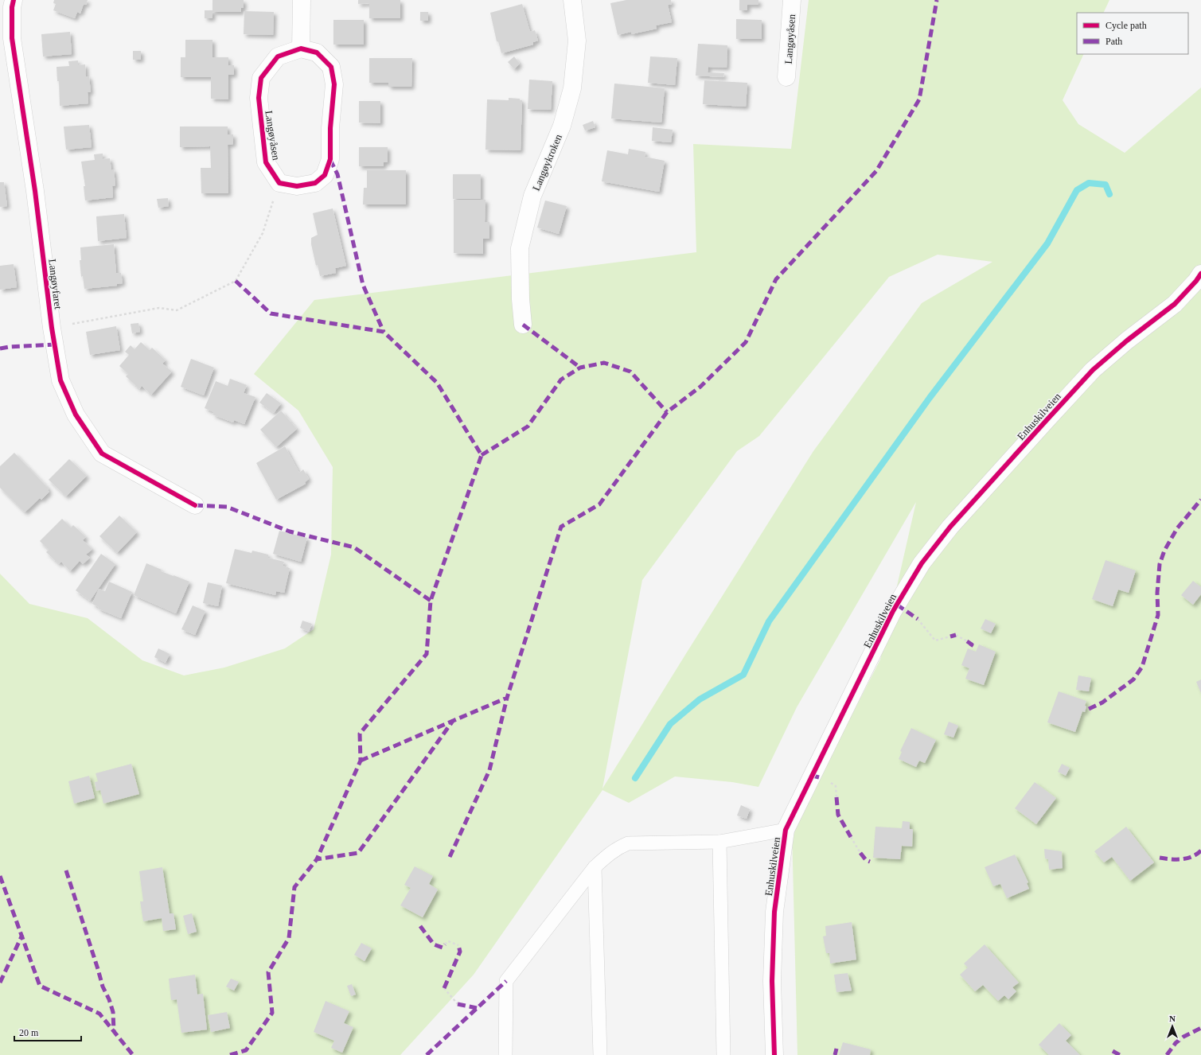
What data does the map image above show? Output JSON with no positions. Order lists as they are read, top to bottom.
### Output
{
  "streets": {
    "street": [
      "Langøyåsen",
      "Langøykroken",
      "Langøyfaret",
      "Enhuskilveien"
    ]
  },
  "legend": ["Cycle path", "Path"],
  "scale_bar": "20 m",
  "north": "top"
}
